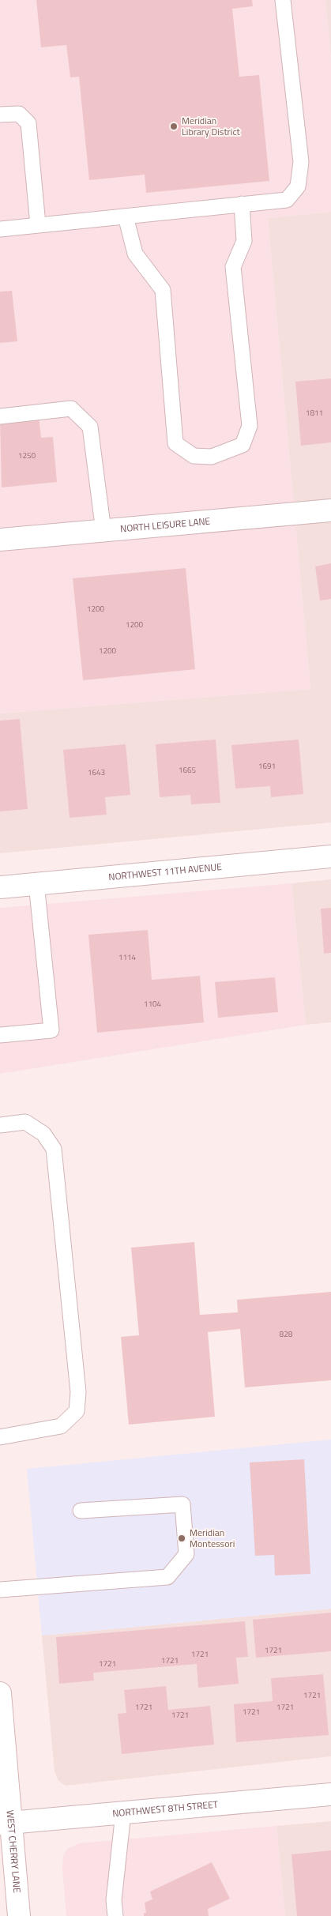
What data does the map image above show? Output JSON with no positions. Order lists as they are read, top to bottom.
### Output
{
  "streets": {
    "street": [
      "NORTH LEISURE LANE",
      "NORTHWEST 11TH AVENUE",
      "NORTHWEST 8TH STREET",
      "WEST CHERRY LANE"
    ]
  },
  "crossings": [
    ["NORTHWEST 8TH STREET", "WEST CHERRY LANE"]
  ],
  "places": ["Meridian Library District", "Meridian Montessori"],
  "house_numbers": [
    "1811",
    "1250",
    "1200",
    "1200",
    "1200",
    "1691",
    "1665",
    "1643",
    "1114",
    "1104",
    "828",
    "1721",
    "1721",
    "1721",
    "1721",
    "1721",
    "1721",
    "1721",
    "1721",
    "1721"
  ]
}
